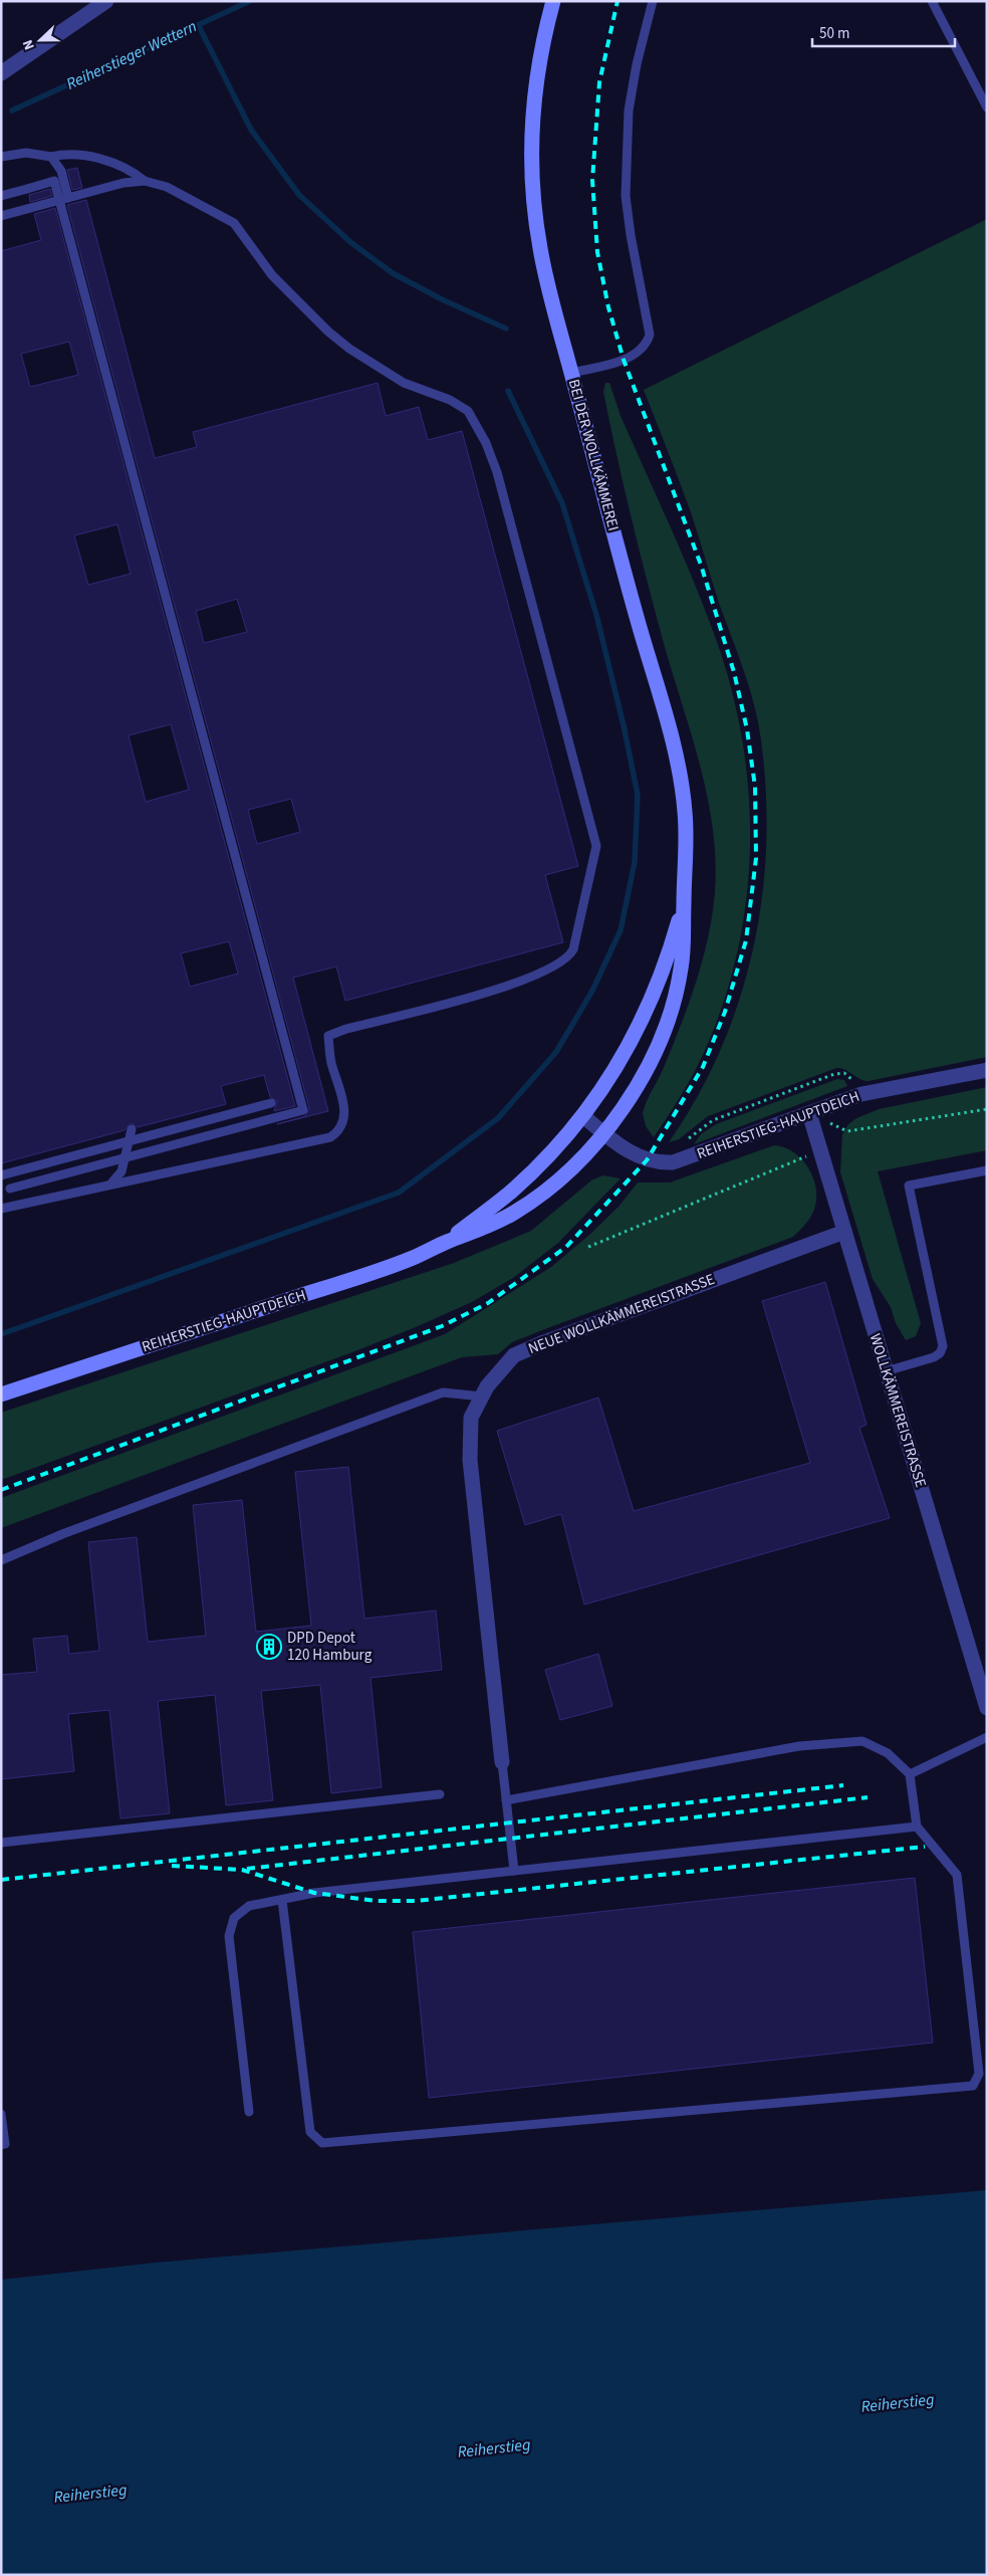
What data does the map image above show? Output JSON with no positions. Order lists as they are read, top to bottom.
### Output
{
  "streets": {
    "main road": ["BEI DER WOLLKÄMMEREI", "REIHERSTIEG-HAUPTDEICH"],
    "street": ["NEUE WOLLKÄMMEREISTRASSE", "WOLLKÄMMEREISTRASSE"]
  },
  "crossings": [
    ["BEI DER WOLLKÄMMEREI", "REIHERSTIEG-HAUPTDEICH"],
    ["REIHERSTIEG-HAUPTDEICH", "WOLLKÄMMEREISTRASSE"],
    ["NEUE WOLLKÄMMEREISTRASSE", "WOLLKÄMMEREISTRASSE"]
  ],
  "water": ["Reiherstieger Wettern", "Reiherstieg"],
  "places": {
    "building": ["DPD Depot 120 Hamburg"]
  },
  "scale_bar": "50 m",
  "north": "left"
}
